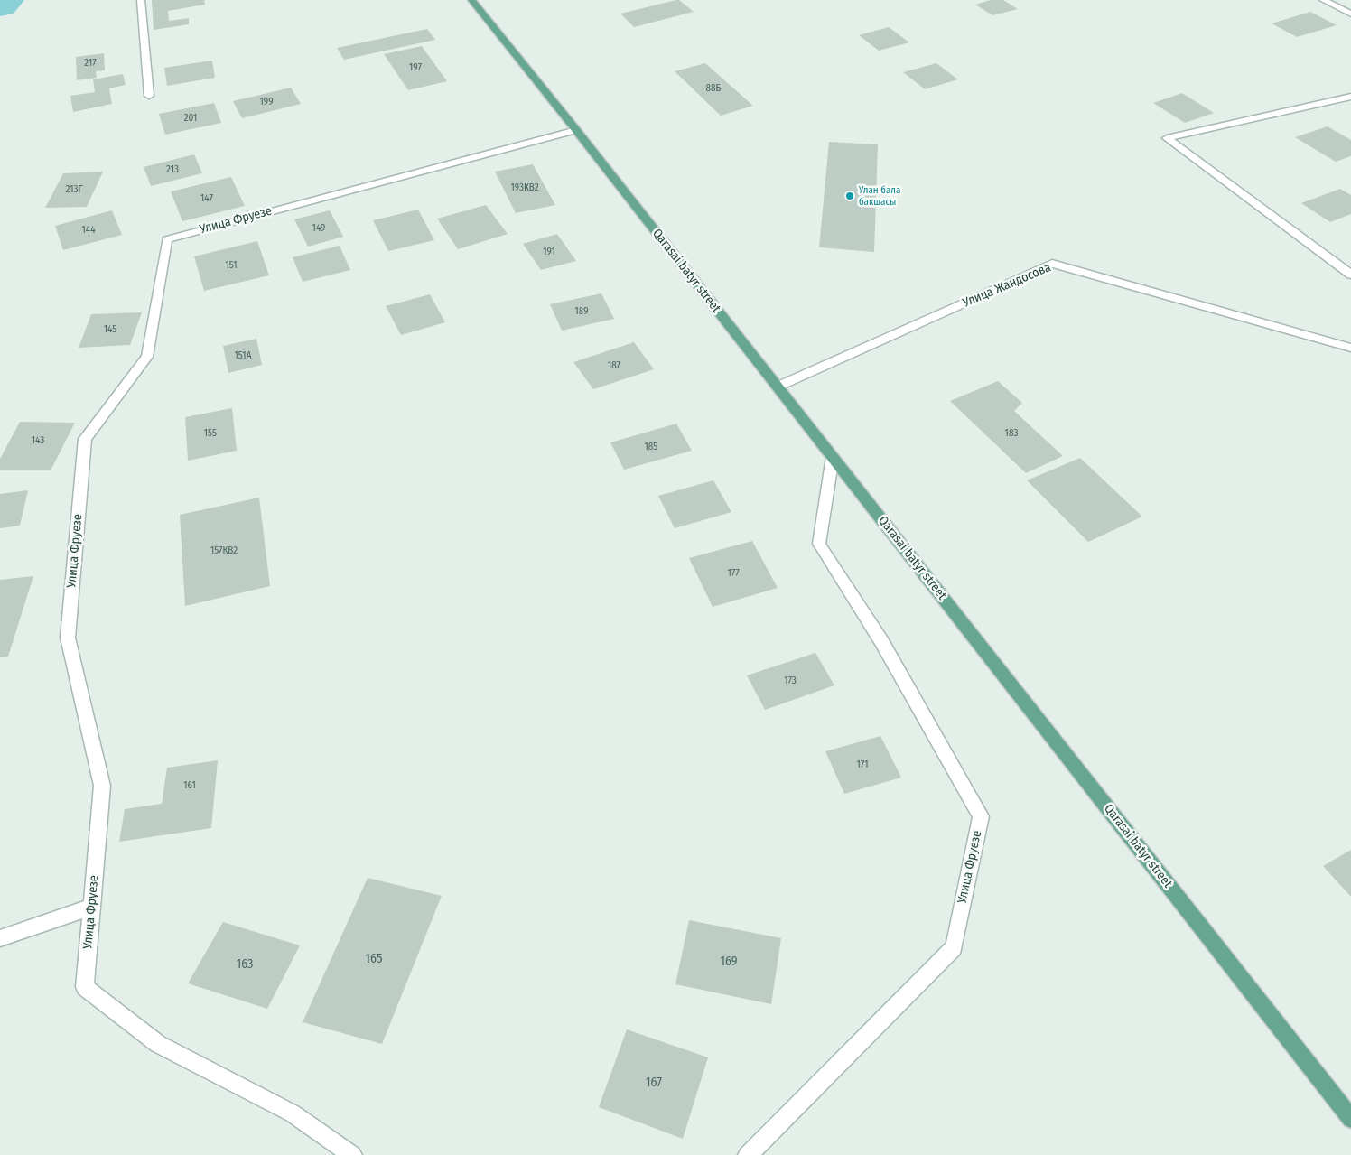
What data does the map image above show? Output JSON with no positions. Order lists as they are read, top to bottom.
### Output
{
  "streets": {
    "main road": ["Qarasai batyr street"],
    "street": ["Улица Фруезе", "Улица Жандосова"]
  },
  "crossings": [
    ["Улица Фруезе", "Qarasai batyr street"],
    ["Qarasai batyr street", "Улица Жандосова"]
  ],
  "places": ["Улан бала бакшасы"],
  "house_numbers": [
    "217",
    "197",
    "88Б",
    "199",
    "201",
    "213",
    "193КВ2",
    "213Г",
    "147",
    "149",
    "144",
    "191",
    "151",
    "189",
    "145",
    "151А",
    "187",
    "155",
    "183",
    "143",
    "185",
    "157КВ2",
    "177",
    "173",
    "171",
    "161",
    "165",
    "169",
    "163",
    "167"
  ]
}
